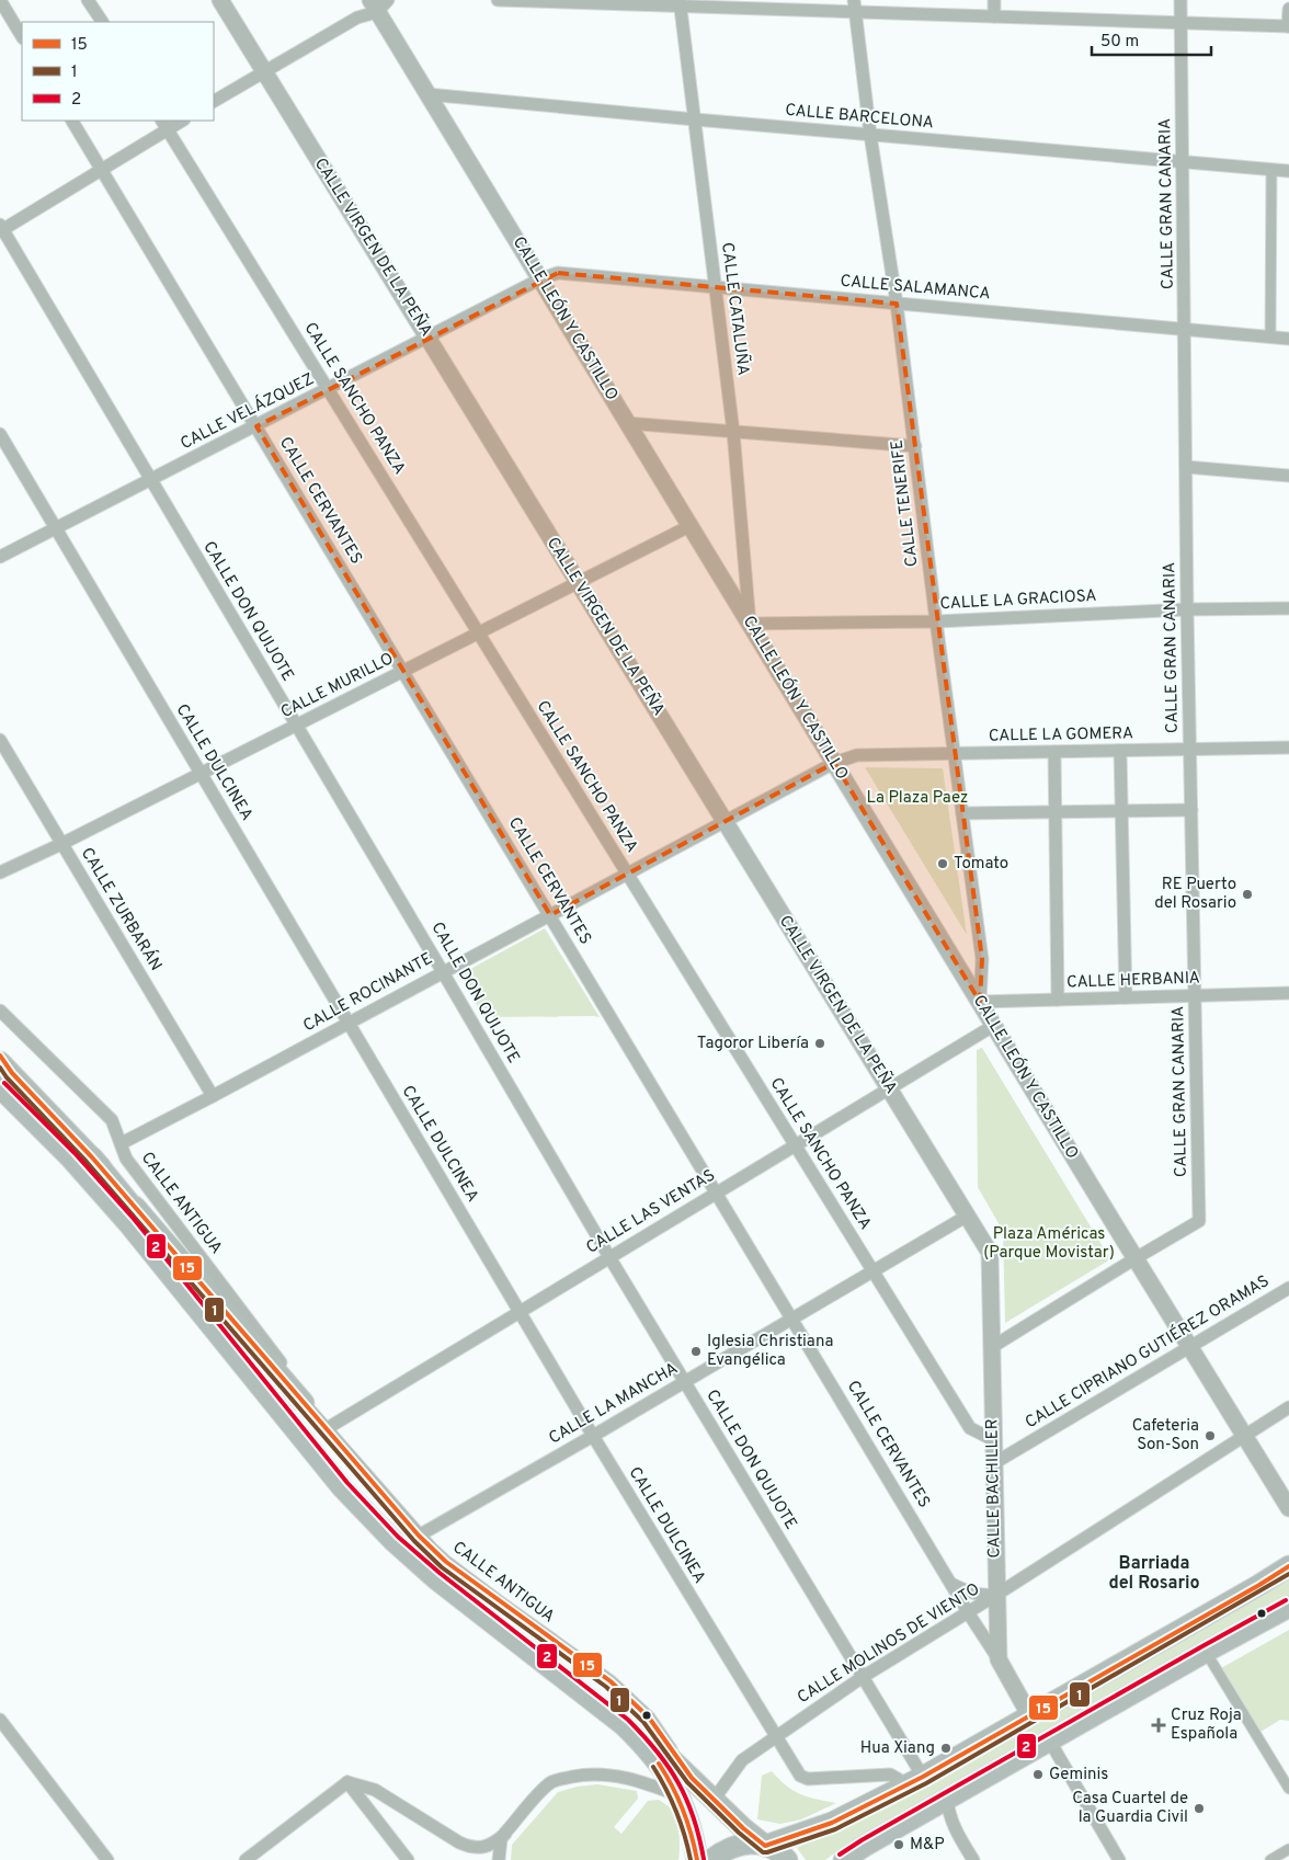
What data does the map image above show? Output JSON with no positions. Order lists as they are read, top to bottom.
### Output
{
  "streets": {
    "street": [
      "CALLE BARCELONA",
      "CALLE GRAN CANARIA",
      "CALLE VIRGEN DE LA PEÑA",
      "CALLE SALAMANCA",
      "CALLE CATALUÑA",
      "CALLE LEÓN Y CASTILLO",
      "CALLE SANCHO PANZA",
      "CALLE VELÁZQUEZ",
      "CALLE CERVANTES",
      "CALLE TENERIFE",
      "CALLE LA GRACIOSA",
      "CALLE DON QUIJOTE",
      "CALLE MURILLO",
      "CALLE LA GOMERA",
      "CALLE DULCINEA",
      "CALLE ZURBARÁN",
      "CALLE HERBANIA",
      "CALLE ROCINANTE",
      "CALLE ANTIGUA",
      "CALLE LAS VENTAS",
      "CALLE CIPRIANO GUTIÉREZ ORAMAS",
      "CALLE LA MANCHA",
      "CALLE BACHILLER",
      "CALLE MOLINOS DE VIENTO"
    ]
  },
  "crossings": [
    ["CALLE BARCELONA", "CALLE GRAN CANARIA"],
    ["CALLE BARCELONA", "CALLE CATALUÑA"],
    ["CALLE BARCELONA", "CALLE LEÓN Y CASTILLO"],
    ["CALLE BARCELONA", "CALLE TENERIFE"],
    ["CALLE GRAN CANARIA", "CALLE SALAMANCA"],
    ["CALLE GRAN CANARIA", "CALLE LEÓN Y CASTILLO"],
    ["CALLE GRAN CANARIA", "CALLE LA GRACIOSA"],
    ["CALLE GRAN CANARIA", "CALLE LA GOMERA"],
    ["CALLE GRAN CANARIA", "CALLE HERBANIA"],
    ["CALLE VIRGEN DE LA PEÑA", "CALLE VELÁZQUEZ"],
    ["CALLE VIRGEN DE LA PEÑA", "CALLE MURILLO"],
    ["CALLE VIRGEN DE LA PEÑA", "CALLE ROCINANTE"],
    ["CALLE VIRGEN DE LA PEÑA", "CALLE LAS VENTAS"],
    ["CALLE VIRGEN DE LA PEÑA", "CALLE LA MANCHA"],
    ["CALLE VIRGEN DE LA PEÑA", "CALLE BACHILLER"],
    ["CALLE SALAMANCA", "CALLE CATALUÑA"],
    ["CALLE SALAMANCA", "CALLE LEÓN Y CASTILLO"],
    ["CALLE SALAMANCA", "CALLE VELÁZQUEZ"],
    ["CALLE SALAMANCA", "CALLE TENERIFE"],
    ["CALLE CATALUÑA", "CALLE LEÓN Y CASTILLO"],
    ["CALLE CATALUÑA", "CALLE LA GRACIOSA"],
    ["CALLE LEÓN Y CASTILLO", "CALLE VELÁZQUEZ"],
    ["CALLE LEÓN Y CASTILLO", "CALLE TENERIFE"],
    ["CALLE LEÓN Y CASTILLO", "CALLE LA GRACIOSA"],
    ["CALLE LEÓN Y CASTILLO", "CALLE MURILLO"],
    ["CALLE LEÓN Y CASTILLO", "CALLE LA GOMERA"],
    ["CALLE LEÓN Y CASTILLO", "CALLE HERBANIA"],
    ["CALLE LEÓN Y CASTILLO", "CALLE ROCINANTE"],
    ["CALLE LEÓN Y CASTILLO", "CALLE LAS VENTAS"],
    ["CALLE LEÓN Y CASTILLO", "CALLE CIPRIANO GUTIÉREZ ORAMAS"],
    ["CALLE LEÓN Y CASTILLO", "CALLE MOLINOS DE VIENTO"],
    ["CALLE SANCHO PANZA", "CALLE VELÁZQUEZ"],
    ["CALLE SANCHO PANZA", "CALLE MURILLO"],
    ["CALLE SANCHO PANZA", "CALLE ROCINANTE"],
    ["CALLE SANCHO PANZA", "CALLE LAS VENTAS"],
    ["CALLE SANCHO PANZA", "CALLE LA MANCHA"],
    ["CALLE SANCHO PANZA", "CALLE BACHILLER"],
    ["CALLE VELÁZQUEZ", "CALLE CERVANTES"],
    ["CALLE VELÁZQUEZ", "CALLE DON QUIJOTE"],
    ["CALLE VELÁZQUEZ", "CALLE DULCINEA"],
    ["CALLE CERVANTES", "CALLE MURILLO"],
    ["CALLE CERVANTES", "CALLE ROCINANTE"],
    ["CALLE CERVANTES", "CALLE LAS VENTAS"],
    ["CALLE CERVANTES", "CALLE LA MANCHA"],
    ["CALLE CERVANTES", "CALLE BACHILLER"],
    ["CALLE CERVANTES", "CALLE MOLINOS DE VIENTO"],
    ["CALLE TENERIFE", "CALLE LA GRACIOSA"],
    ["CALLE TENERIFE", "CALLE LA GOMERA"],
    ["CALLE TENERIFE", "CALLE HERBANIA"],
    ["CALLE DON QUIJOTE", "CALLE MURILLO"],
    ["CALLE DON QUIJOTE", "CALLE ROCINANTE"],
    ["CALLE DON QUIJOTE", "CALLE LAS VENTAS"],
    ["CALLE DON QUIJOTE", "CALLE LA MANCHA"],
    ["CALLE DON QUIJOTE", "CALLE MOLINOS DE VIENTO"],
    ["CALLE MURILLO", "CALLE DULCINEA"],
    ["CALLE MURILLO", "CALLE ZURBARÁN"],
    ["CALLE LA GOMERA", "CALLE ROCINANTE"],
    ["CALLE DULCINEA", "CALLE ROCINANTE"],
    ["CALLE DULCINEA", "CALLE LAS VENTAS"],
    ["CALLE DULCINEA", "CALLE LA MANCHA"],
    ["CALLE DULCINEA", "CALLE MOLINOS DE VIENTO"],
    ["CALLE ZURBARÁN", "CALLE ROCINANTE"],
    ["CALLE ROCINANTE", "CALLE ANTIGUA"],
    ["CALLE ANTIGUA", "CALLE LAS VENTAS"],
    ["CALLE ANTIGUA", "CALLE LA MANCHA"],
    ["CALLE CIPRIANO GUTIÉREZ ORAMAS", "CALLE BACHILLER"],
    ["CALLE BACHILLER", "CALLE MOLINOS DE VIENTO"]
  ],
  "districts": ["Barriada del Rosario"],
  "parks": ["La Plaza Paez", "Plaza Américas (Parque Movistar)"],
  "places": {
    "other": [
      "Tomato",
      "RE Puerto del Rosario",
      "Tagoror Libería",
      "Iglesia Christiana Evangélica",
      "Cafeteria Son-Son",
      "Hua Xiang",
      "Geminis",
      "Casa Cuartel de la Guardia Civil",
      "M&P"
    ],
    "health": ["Cruz Roja Española"]
  },
  "lines": ["transit line 15", "transit line 1", "transit line 2"],
  "legend": ["15", "1", "2"],
  "scale_bar": "50 m"
}
